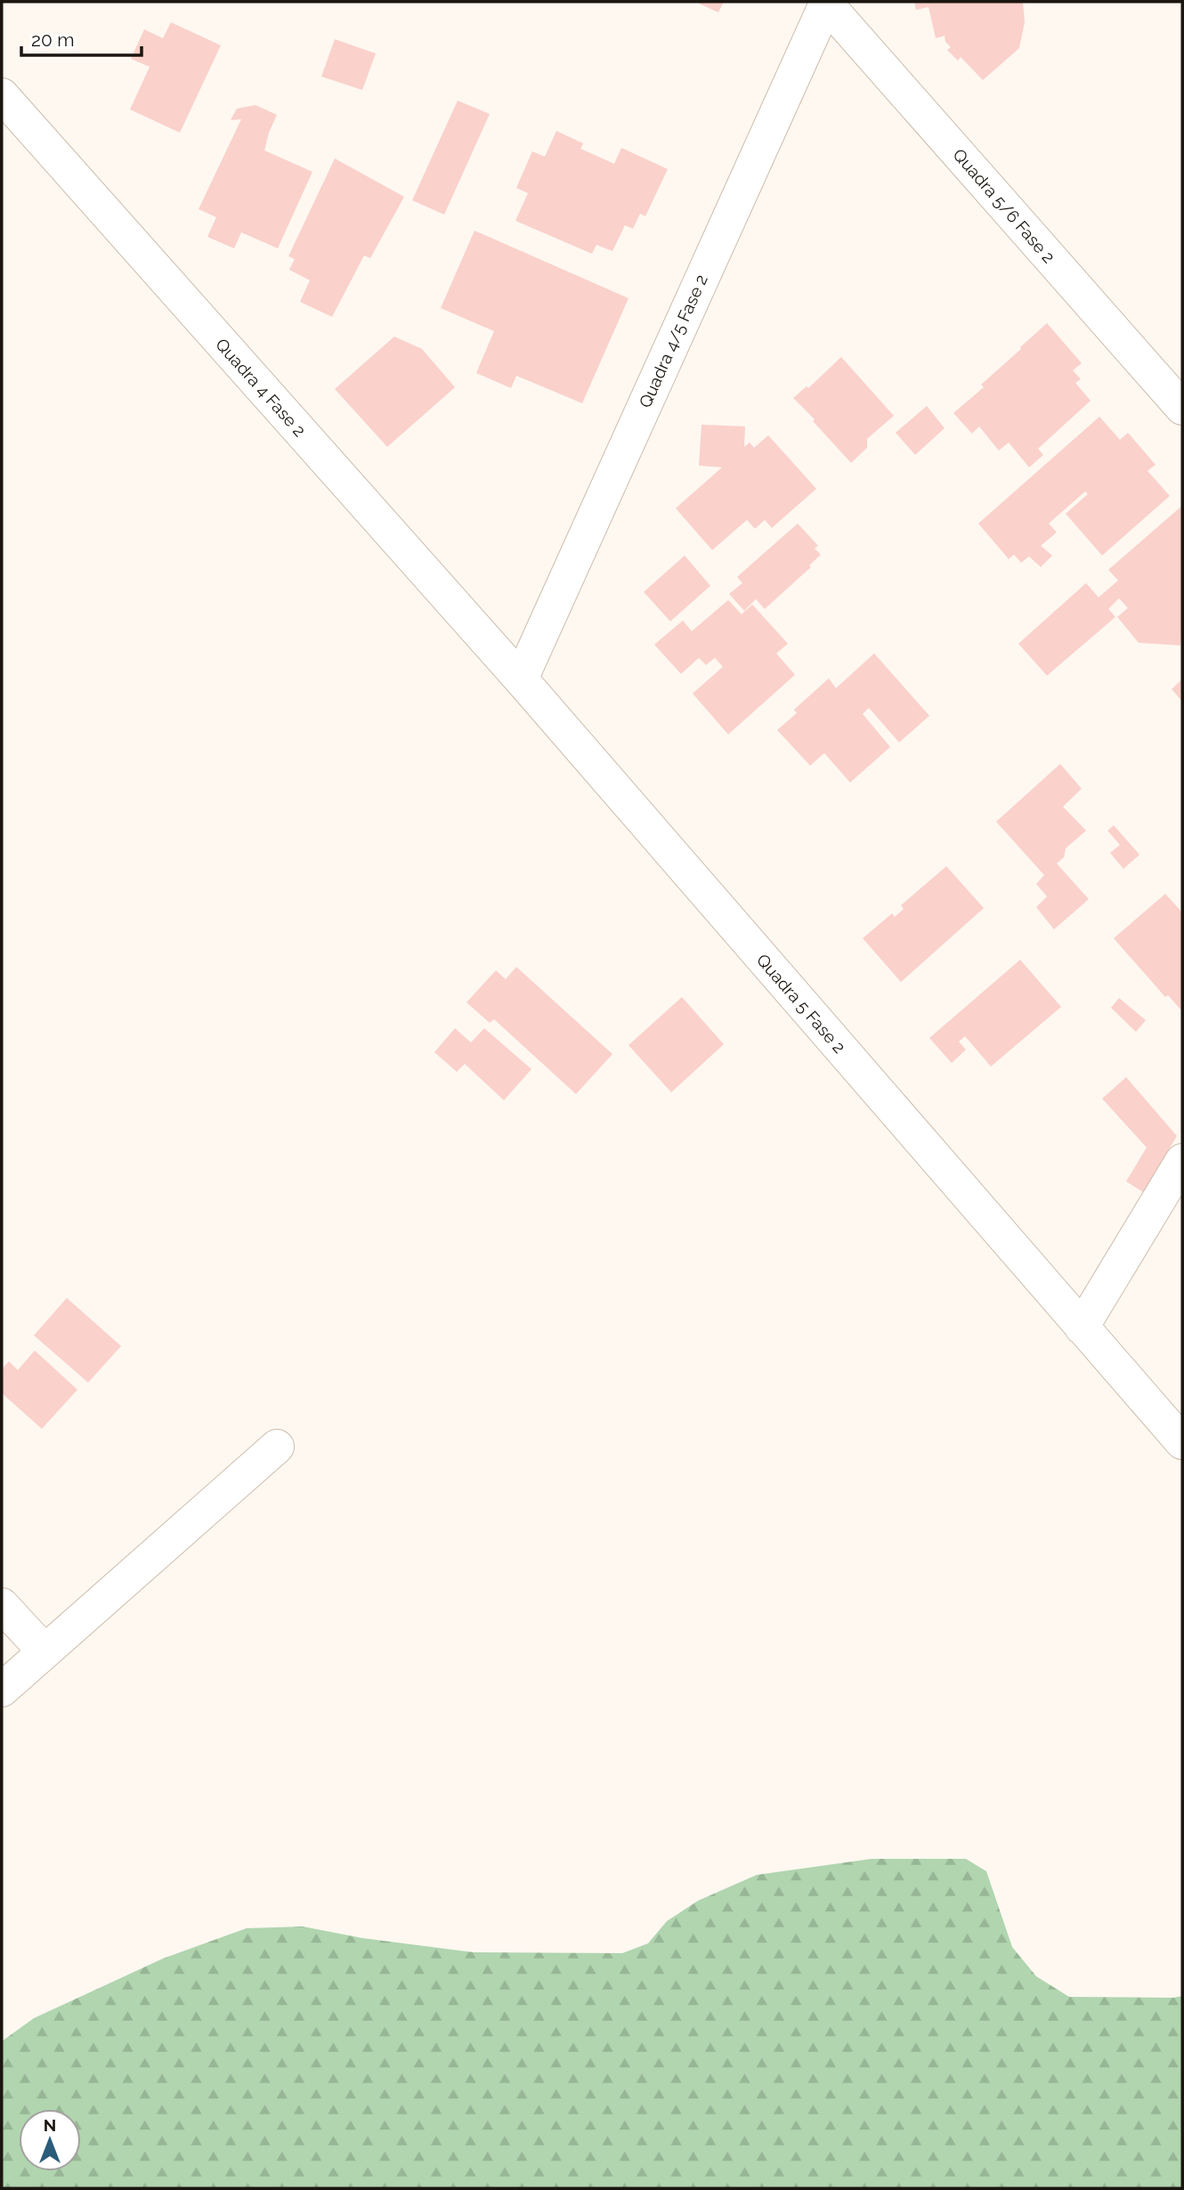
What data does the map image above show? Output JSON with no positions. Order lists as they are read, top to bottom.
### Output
{
  "streets": {
    "street": [
      "Quadra 5/6 Fase 2",
      "Quadra 4/5 Fase 2",
      "Quadra 4 Fase 2",
      "Quadra 5 Fase 2"
    ]
  },
  "crossings": [
    ["Quadra 5/6 Fase 2", "Quadra 4/5 Fase 2"],
    ["Quadra 4/5 Fase 2", "Quadra 4 Fase 2"],
    ["Quadra 4/5 Fase 2", "Quadra 5 Fase 2"],
    ["Quadra 4 Fase 2", "Quadra 5 Fase 2"]
  ],
  "scale_bar": "20 m",
  "north": "top"
}
